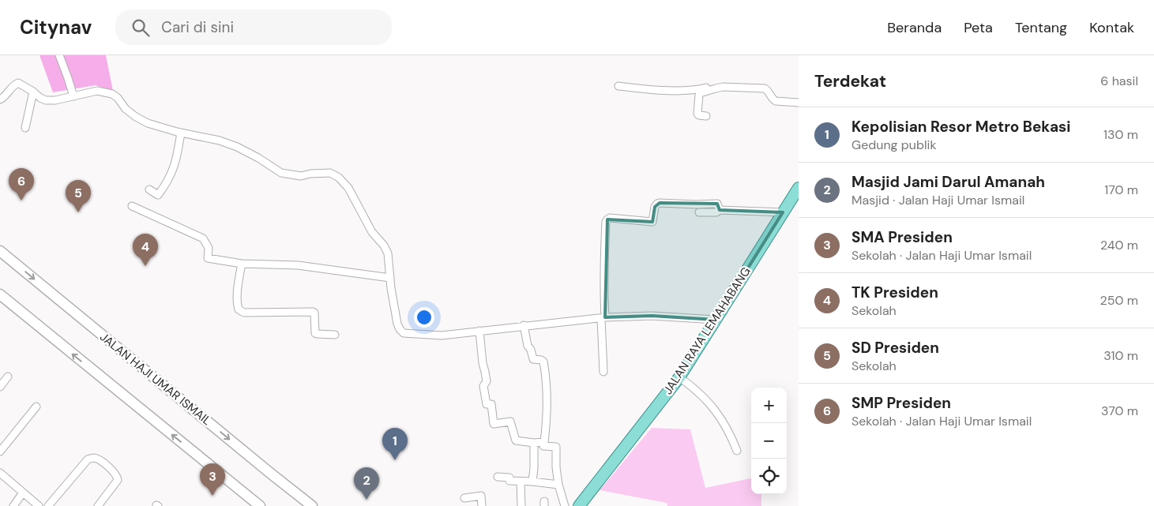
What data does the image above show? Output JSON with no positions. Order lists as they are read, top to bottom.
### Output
{
  "streets": {
    "main road": ["JALAN RAYA LEMAHABANG", "JALAN HAJI UMAR ISMAIL"]
  },
  "page": {
    "header": "Citynav",
    "search": "Cari di sini",
    "nav": [
      "Beranda",
      "Peta",
      "Tentang",
      "Kontak"
    ],
    "heading": ["Terdekat", "6 hasil"],
    "list": [
      {
        "mark": "1",
        "name": "Kepolisian Resor Metro Bekasi",
        "note": "Gedung publik",
        "value": "130 m"
      },
      {
        "mark": "2",
        "name": "Masjid Jami Darul Amanah",
        "note": "Masjid · Jalan Haji Umar Ismail",
        "value": "170 m"
      },
      {
        "mark": "3",
        "name": "SMA Presiden",
        "note": "Sekolah · Jalan Haji Umar Ismail",
        "value": "240 m"
      },
      {
        "mark": "4",
        "name": "TK Presiden",
        "note": "Sekolah",
        "value": "250 m"
      },
      {
        "mark": "5",
        "name": "SD Presiden",
        "note": "Sekolah",
        "value": "310 m"
      },
      {
        "mark": "6",
        "name": "SMP Presiden",
        "note": "Sekolah · Jalan Haji Umar Ismail",
        "value": "370 m"
      }
    ],
    "pins": [
      "6",
      "5",
      "4",
      "1",
      "3",
      "2"
    ],
    "map_buttons": ["+", "−"]
  }
}
